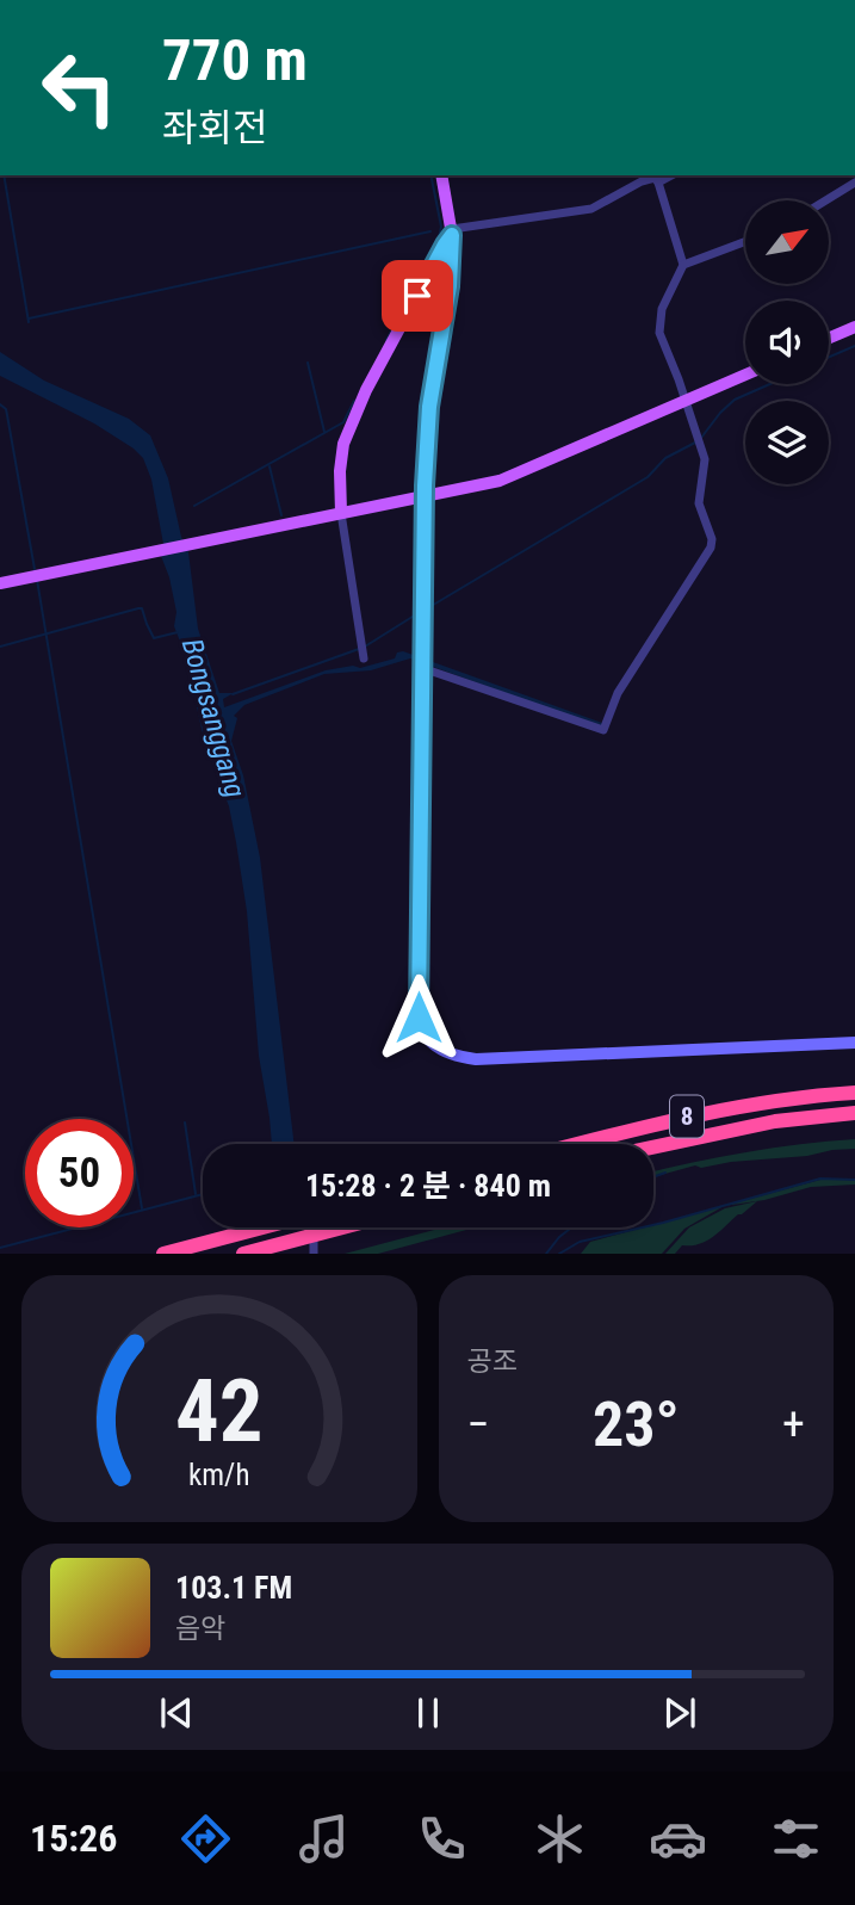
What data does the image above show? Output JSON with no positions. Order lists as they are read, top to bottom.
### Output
{
  "streets": {
    "highway": ["8"]
  },
  "water": ["Bongsanggang"],
  "north": "top right",
  "page": {
    "turn": ["770 m", "좌회전"],
    "limit": "50",
    "trip": "15:28 · 2 분 · 840 m",
    "tile": "공조",
    "heat": ["−", "23°", "+"],
    "song": ["103.1 FM", "음악"],
    "tabs": "15:26",
    "gauge": ["42", "km/h"]
  }
}
